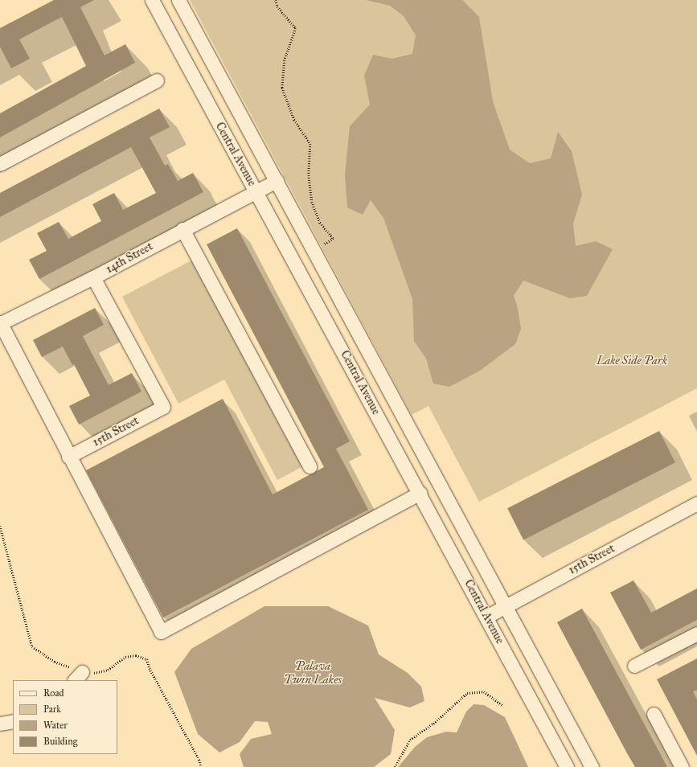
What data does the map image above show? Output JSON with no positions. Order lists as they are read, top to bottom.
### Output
{
  "streets": {
    "street": ["Central Avenue", "14th Street", "15th Street"]
  },
  "crossings": [
    ["Central Avenue", "14th Street"],
    ["Central Avenue", "15th Street"],
    ["14th Street", "15th Street"]
  ],
  "water": ["Palava Twin Lakes"],
  "parks": ["Lake Side Park"],
  "legend": [
    "Road",
    "Park",
    "Water",
    "Building"
  ]
}
